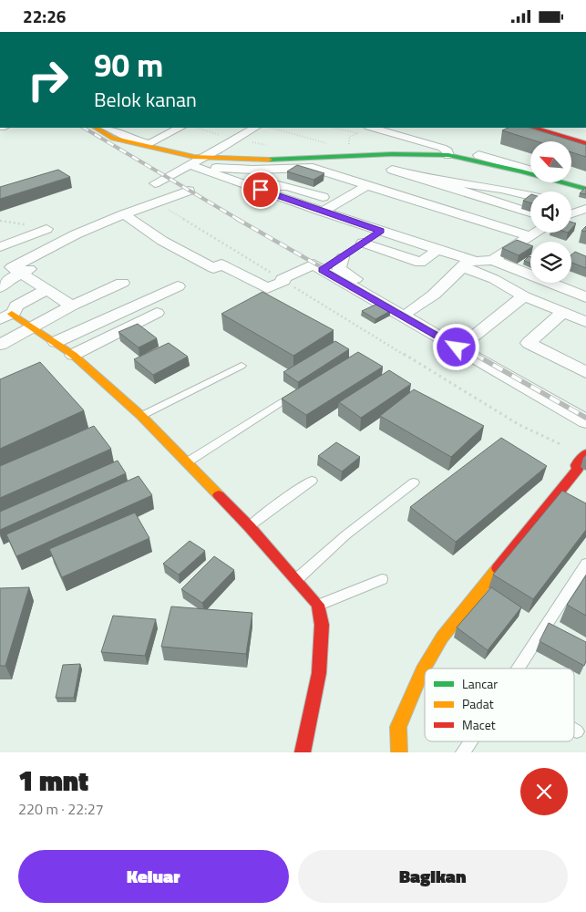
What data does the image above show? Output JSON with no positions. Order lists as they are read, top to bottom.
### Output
{
  "legend": ["Lancar", "Padat", "Macet"],
  "north": "top left",
  "page": {
    "status": "22:26",
    "turn": ["90 m", "Belok kanan"],
    "heading": ["1 mnt", "220 m · 22:27"],
    "buttons": ["Keluar", "Bagikan"]
  }
}
